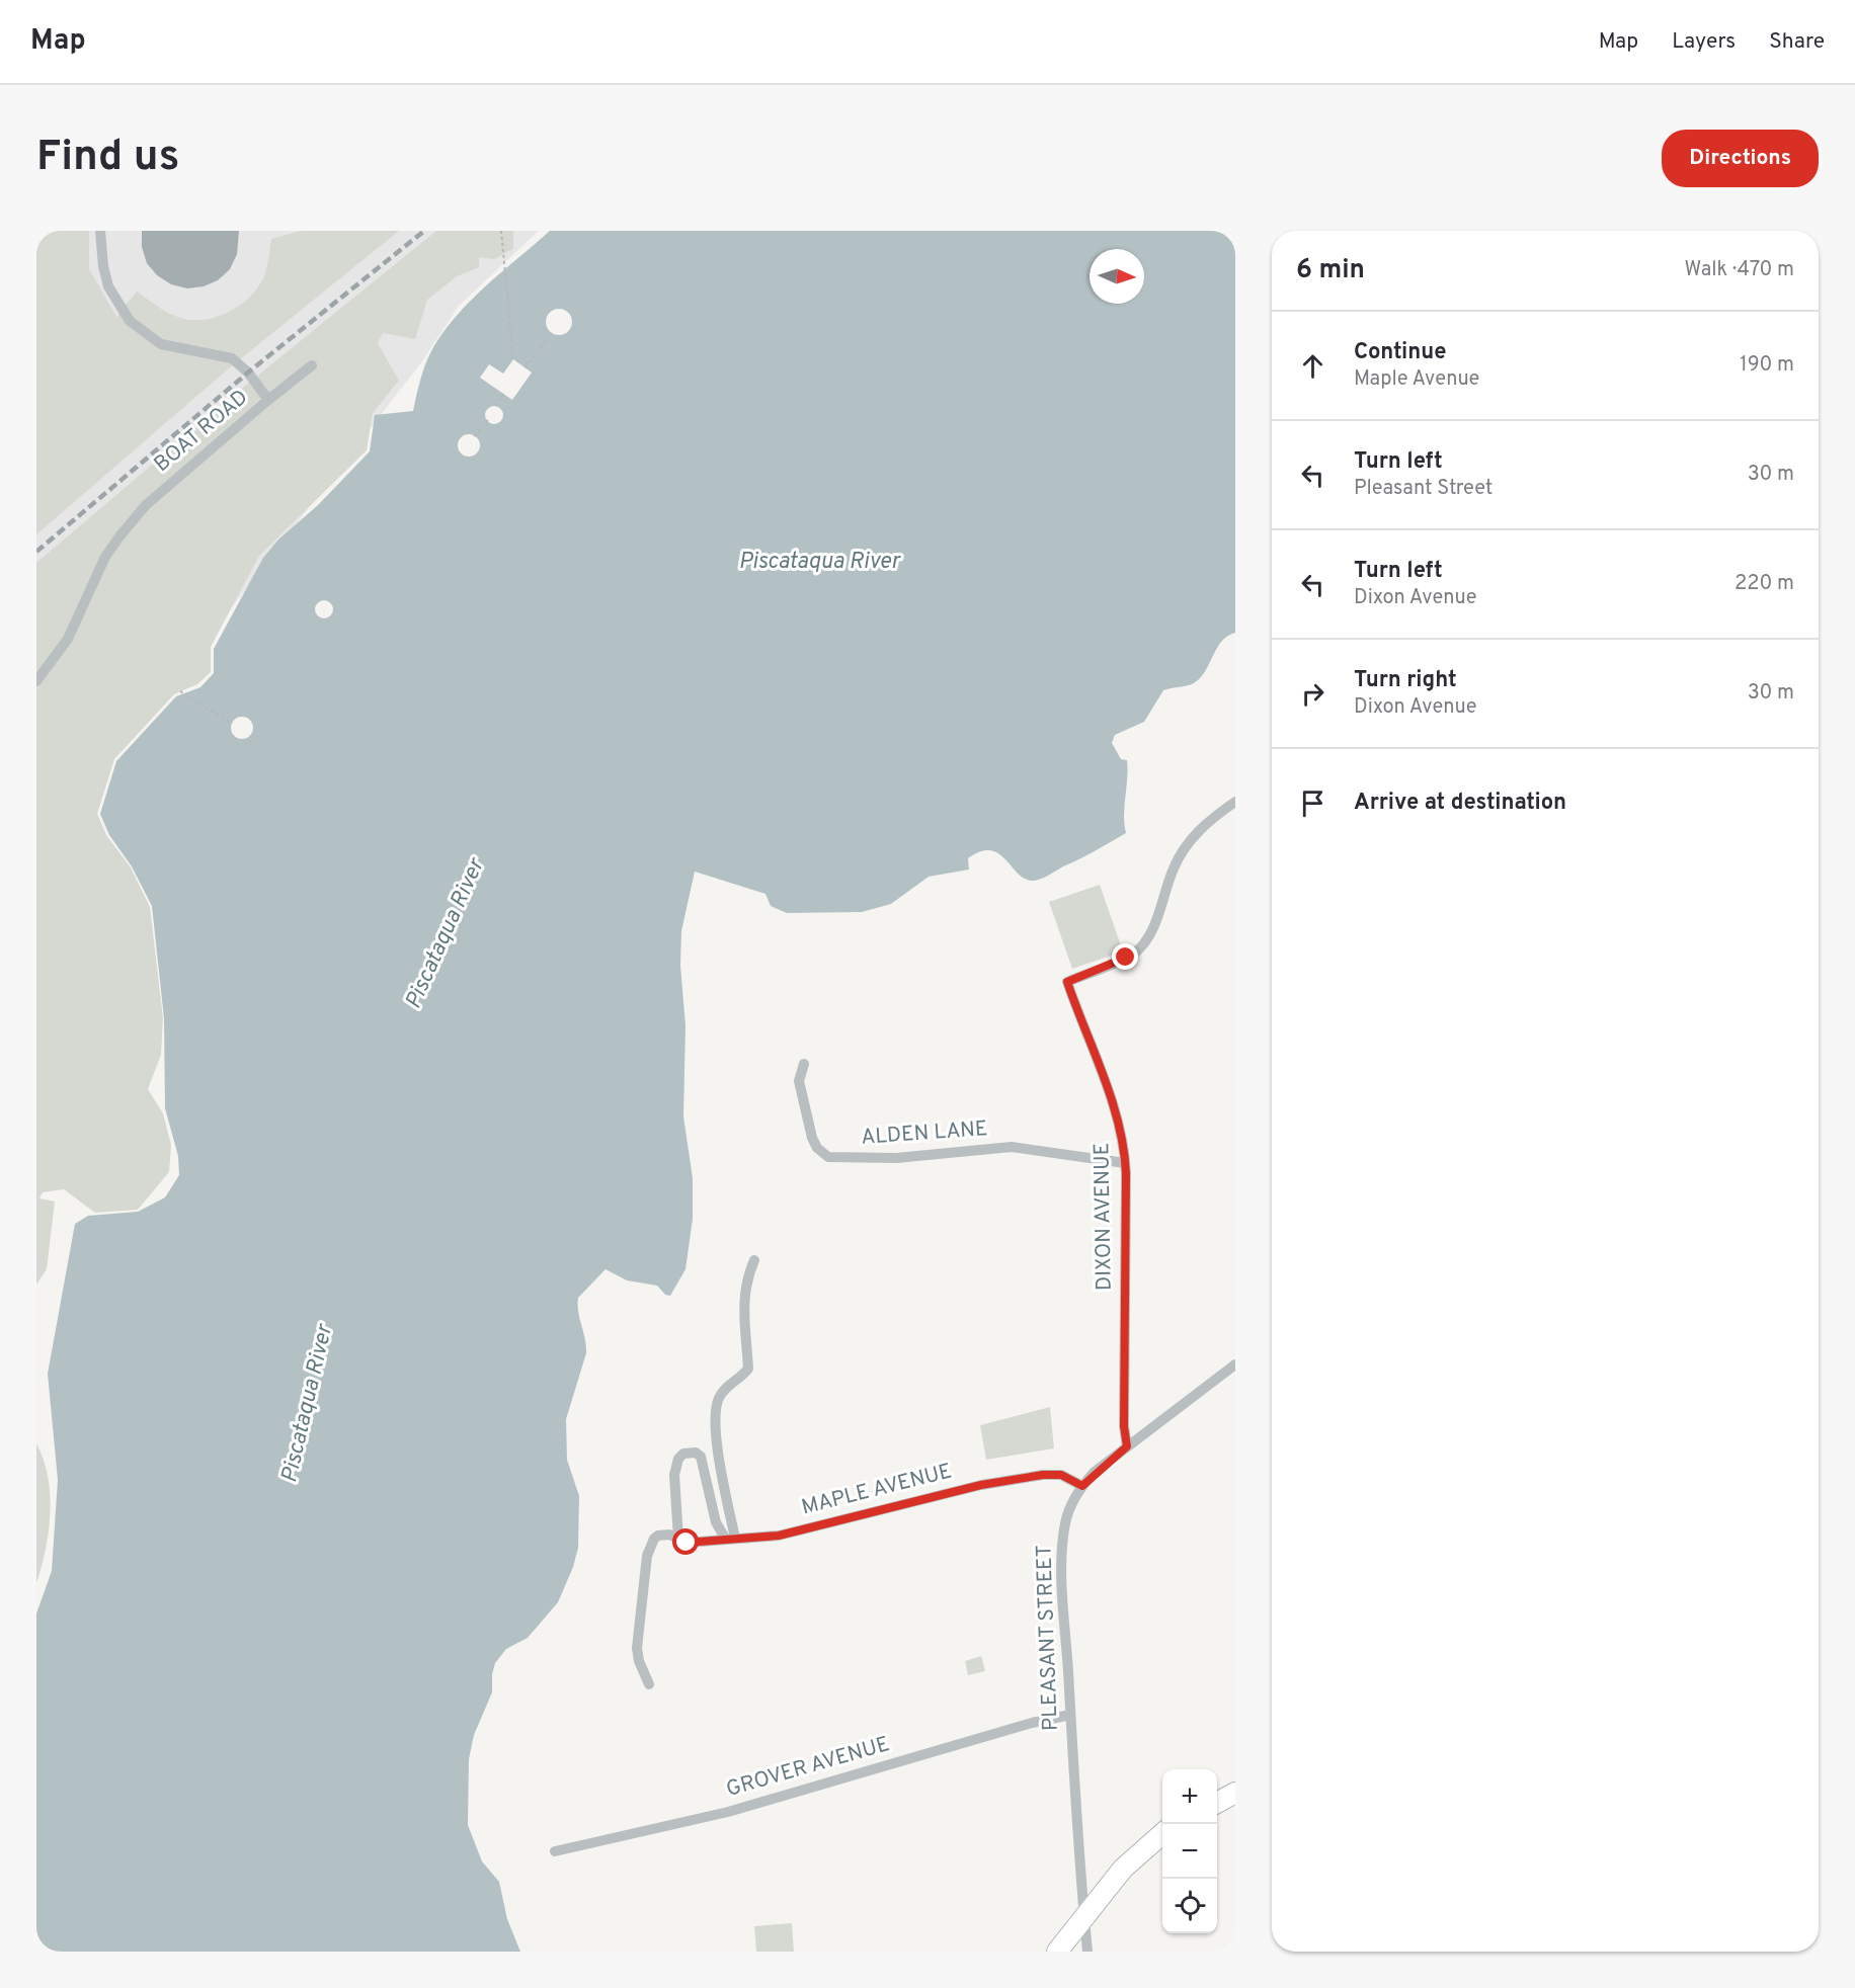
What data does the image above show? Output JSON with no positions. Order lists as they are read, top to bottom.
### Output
{
  "streets": {
    "street": [
      "BOAT ROAD",
      "ALDEN LANE",
      "DIXON AVENUE",
      "MAPLE AVENUE",
      "PLEASANT STREET",
      "GROVER AVENUE"
    ]
  },
  "crossings": [
    ["ALDEN LANE", "DIXON AVENUE"],
    ["DIXON AVENUE", "PLEASANT STREET"],
    ["MAPLE AVENUE", "PLEASANT STREET"],
    ["PLEASANT STREET", "GROVER AVENUE"]
  ],
  "water": ["Piscataqua River"],
  "north": "right",
  "page": {
    "header": "Map",
    "nav": ["Map", "Layers", "Share"],
    "buttons": "Directions",
    "title": "Find us",
    "heading": ["6 min", "Walk · 470 m"],
    "list": [
      ["Continue", "Maple Avenue", "190 m"],
      ["Turn left", "Pleasant Street", "30 m"],
      ["Turn left", "Dixon Avenue", "220 m"],
      ["Turn right", "Dixon Avenue", "30 m"],
      "Arrive at destination"
    ],
    "map_buttons": ["+", "−"]
  }
}
